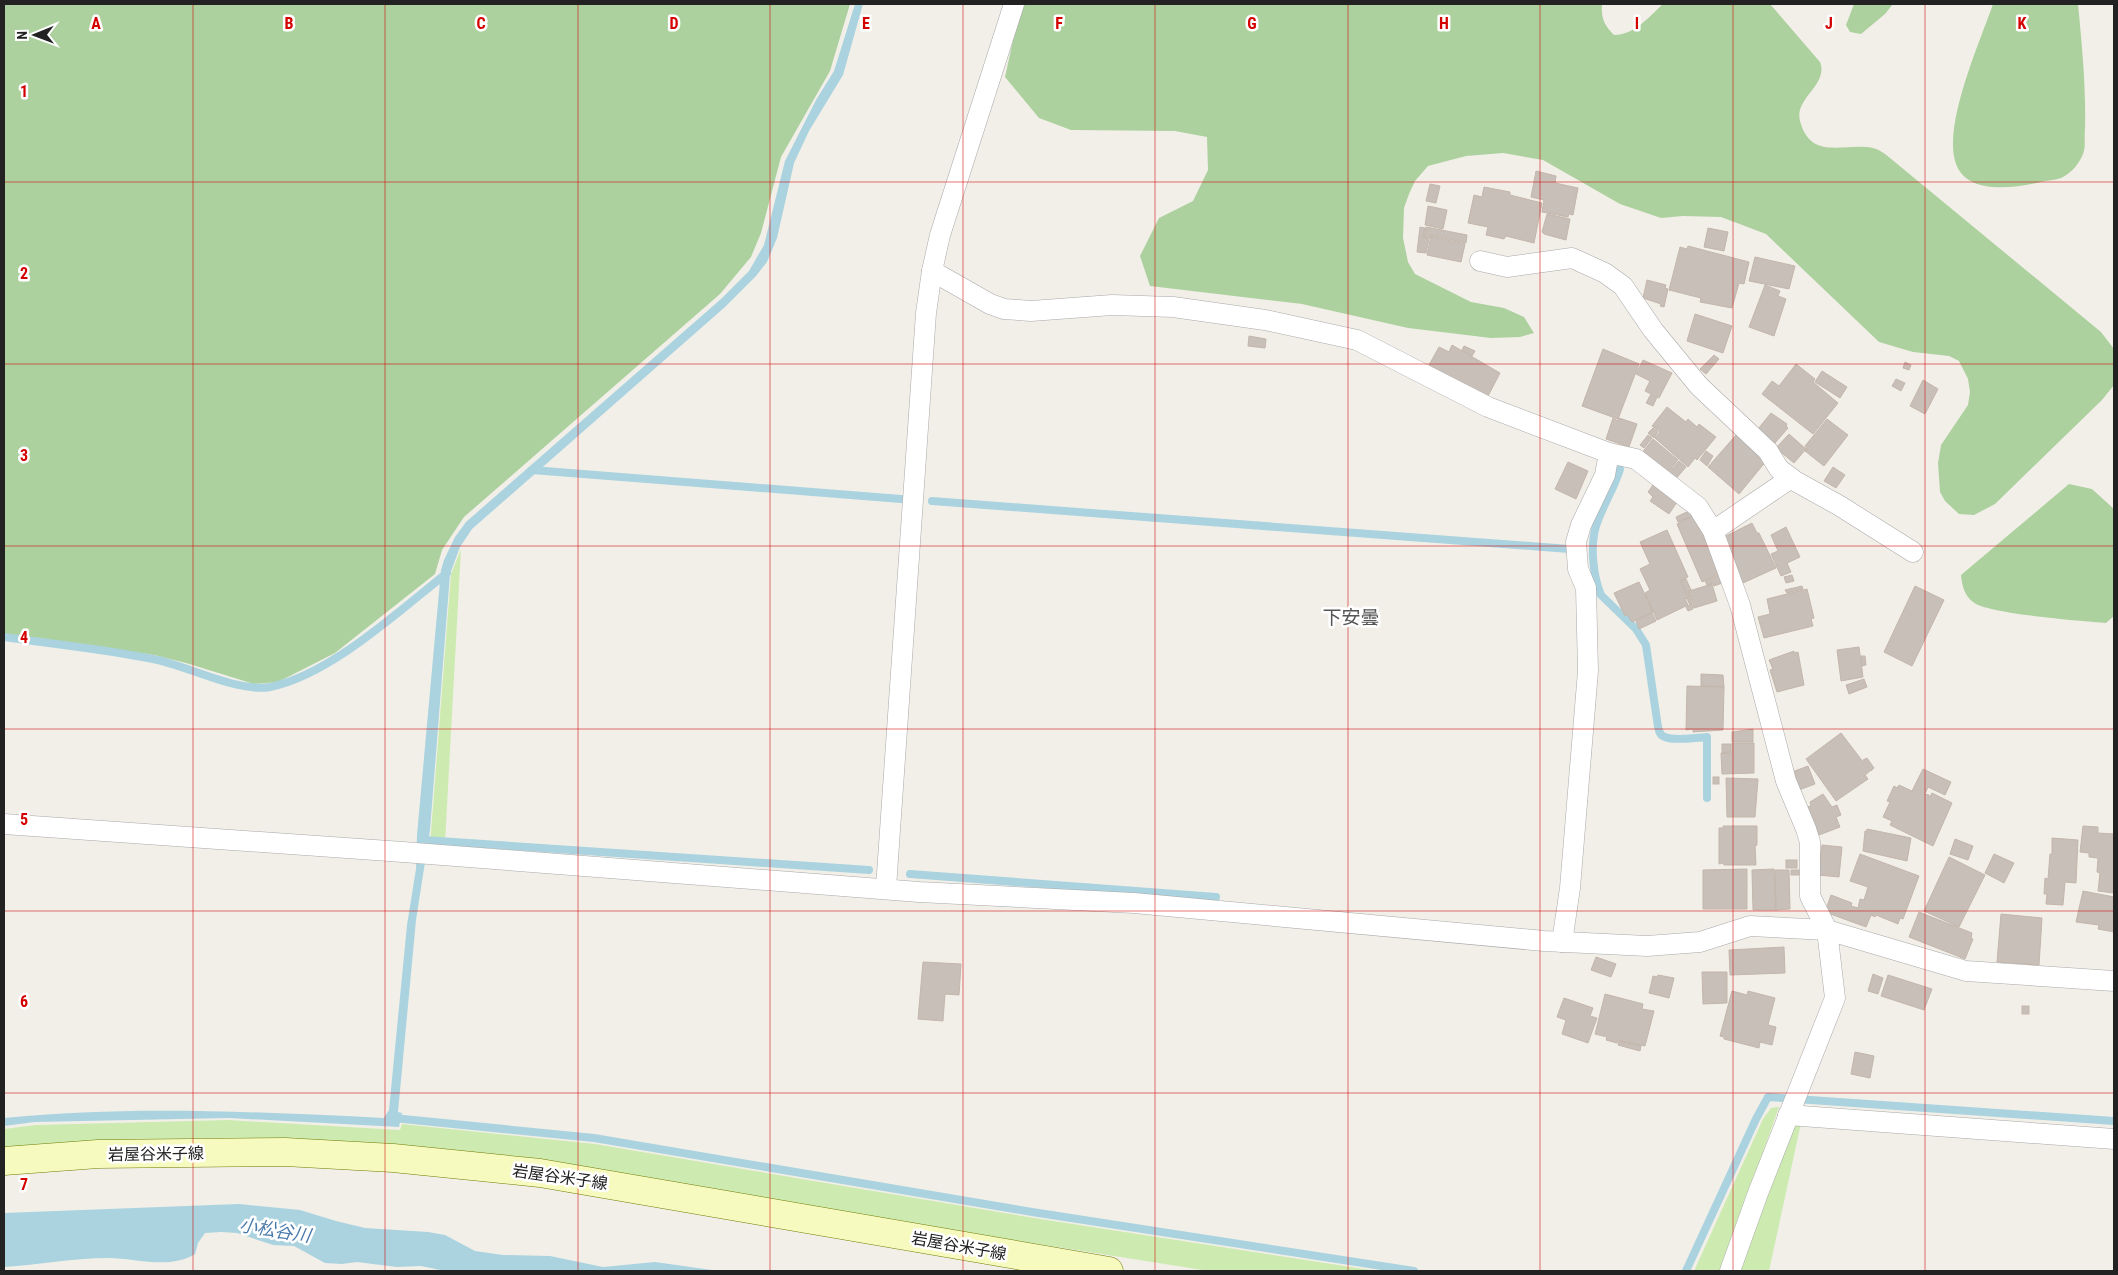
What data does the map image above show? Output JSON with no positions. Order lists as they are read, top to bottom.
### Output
{
  "streets": {
    "main road": ["岩屋谷米子線"]
  },
  "districts": ["下安曇"],
  "water": ["小松谷川"],
  "north": "left",
  "grid": {
    "columns": [
      "A",
      "B",
      "C",
      "D",
      "E",
      "F",
      "G",
      "H",
      "I",
      "J",
      "K"
    ],
    "rows": [
      "1",
      "2",
      "3",
      "4",
      "5",
      "6",
      "7"
    ]
  }
}
